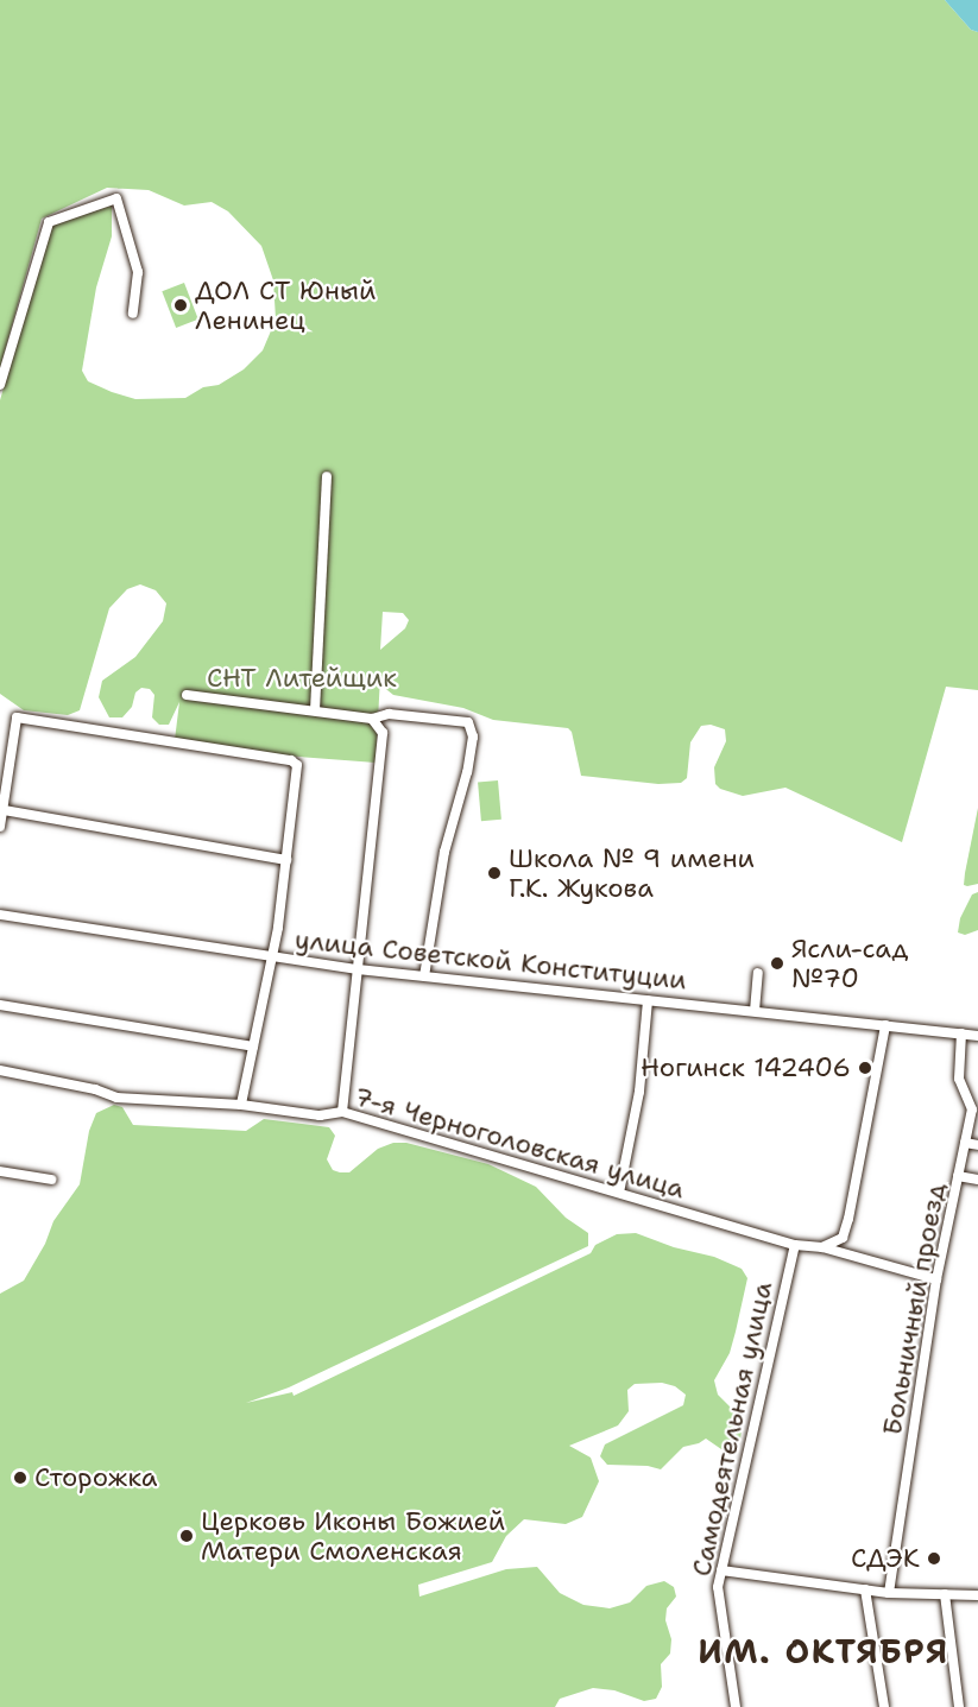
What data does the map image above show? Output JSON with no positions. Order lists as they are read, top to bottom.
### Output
{
  "streets": {
    "street": [
      "улица Советской Конституции",
      "7-я Черноголовская улица",
      "Больничный проезд",
      "Самодеятельная улица"
    ]
  },
  "crossings": [
    ["улица Советской Конституции", "Больничный проезд"],
    ["7-я Черноголовская улица", "Больничный проезд"],
    ["7-я Черноголовская улица", "Самодеятельная улица"]
  ],
  "districts": ["ИМ. ОКТЯБРЯ"],
  "parks": ["СНТ Литейщик"],
  "places": [
    "ДОЛ СТ Юный Ленинец",
    "Школа № 9 имени Г.К. Жукова",
    "Ясли-сад №70",
    "Ногинск 142406",
    "Сторожка",
    "Церковь Иконы Божией Матери Смоленская",
    "СДЭК"
  ]
}
